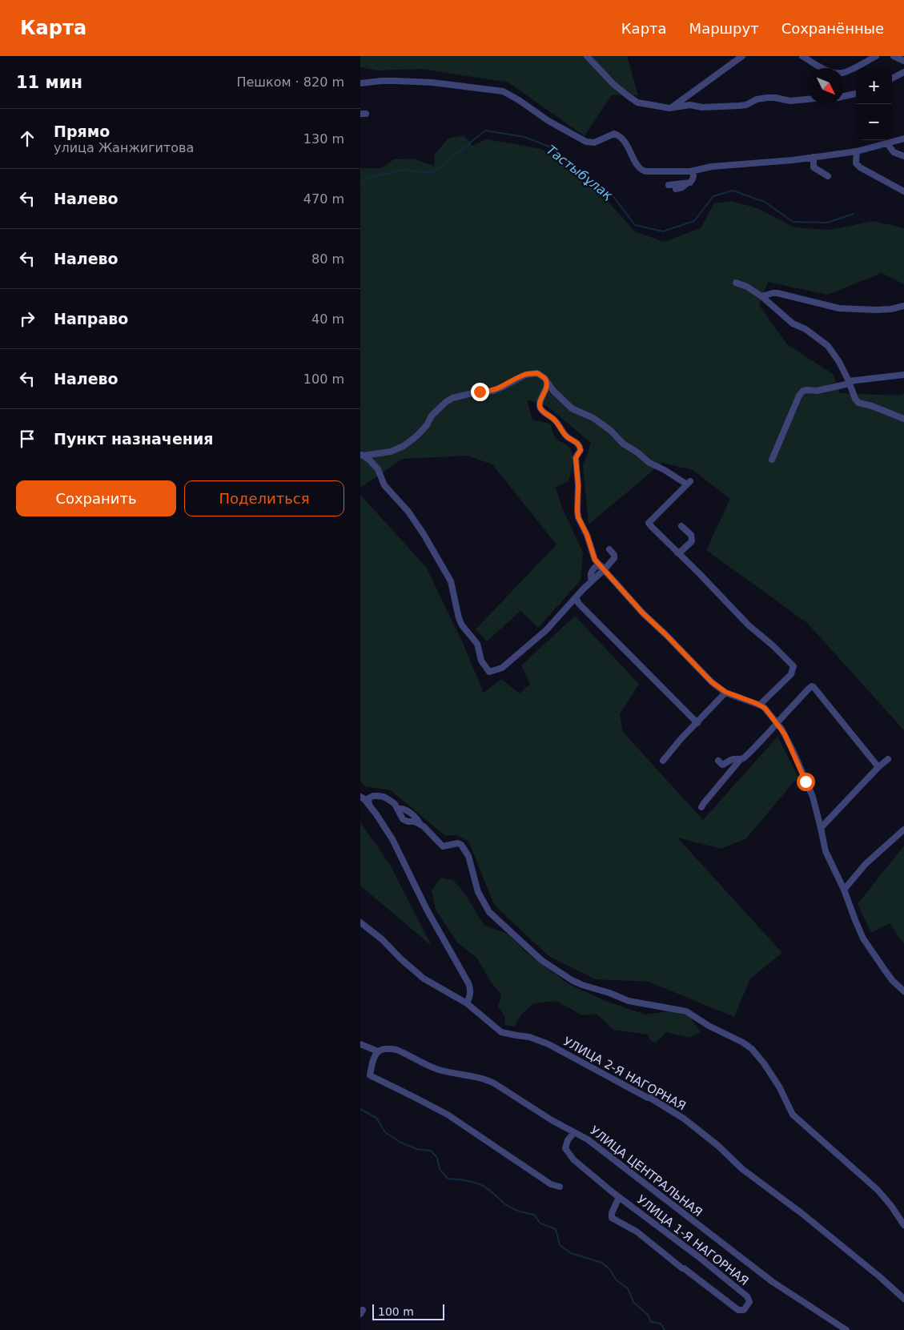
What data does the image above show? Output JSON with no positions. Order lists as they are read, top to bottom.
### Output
{
  "streets": {
    "street": ["УЛИЦА 2-Я НАГОРНАЯ", "УЛИЦА ЦЕНТРАЛЬНАЯ", "УЛИЦА 1-Я НАГОРНАЯ"]
  },
  "crossings": [
    ["УЛИЦА ЦЕНТРАЛЬНАЯ", "УЛИЦА 1-Я НАГОРНАЯ"]
  ],
  "water": ["Тастыбұлақ"],
  "scale_bar": "100 m",
  "north": "bottom right",
  "page": {
    "header": "Карта",
    "nav": ["Карта", "Маршрут", "Сохранённые"],
    "heading": ["11 мин", "Пешком · 820 m"],
    "map_buttons": ["+", "−"],
    "list": [
      ["Прямо", "улица Жанжигитова", "130 m"],
      ["Налево", "470 m"],
      ["Налево", "80 m"],
      ["Направо", "40 m"],
      ["Налево", "100 m"],
      "Пункт назначения"
    ],
    "buttons": ["Сохранить", "Поделиться"],
    "scale": "100 m"
  }
}
